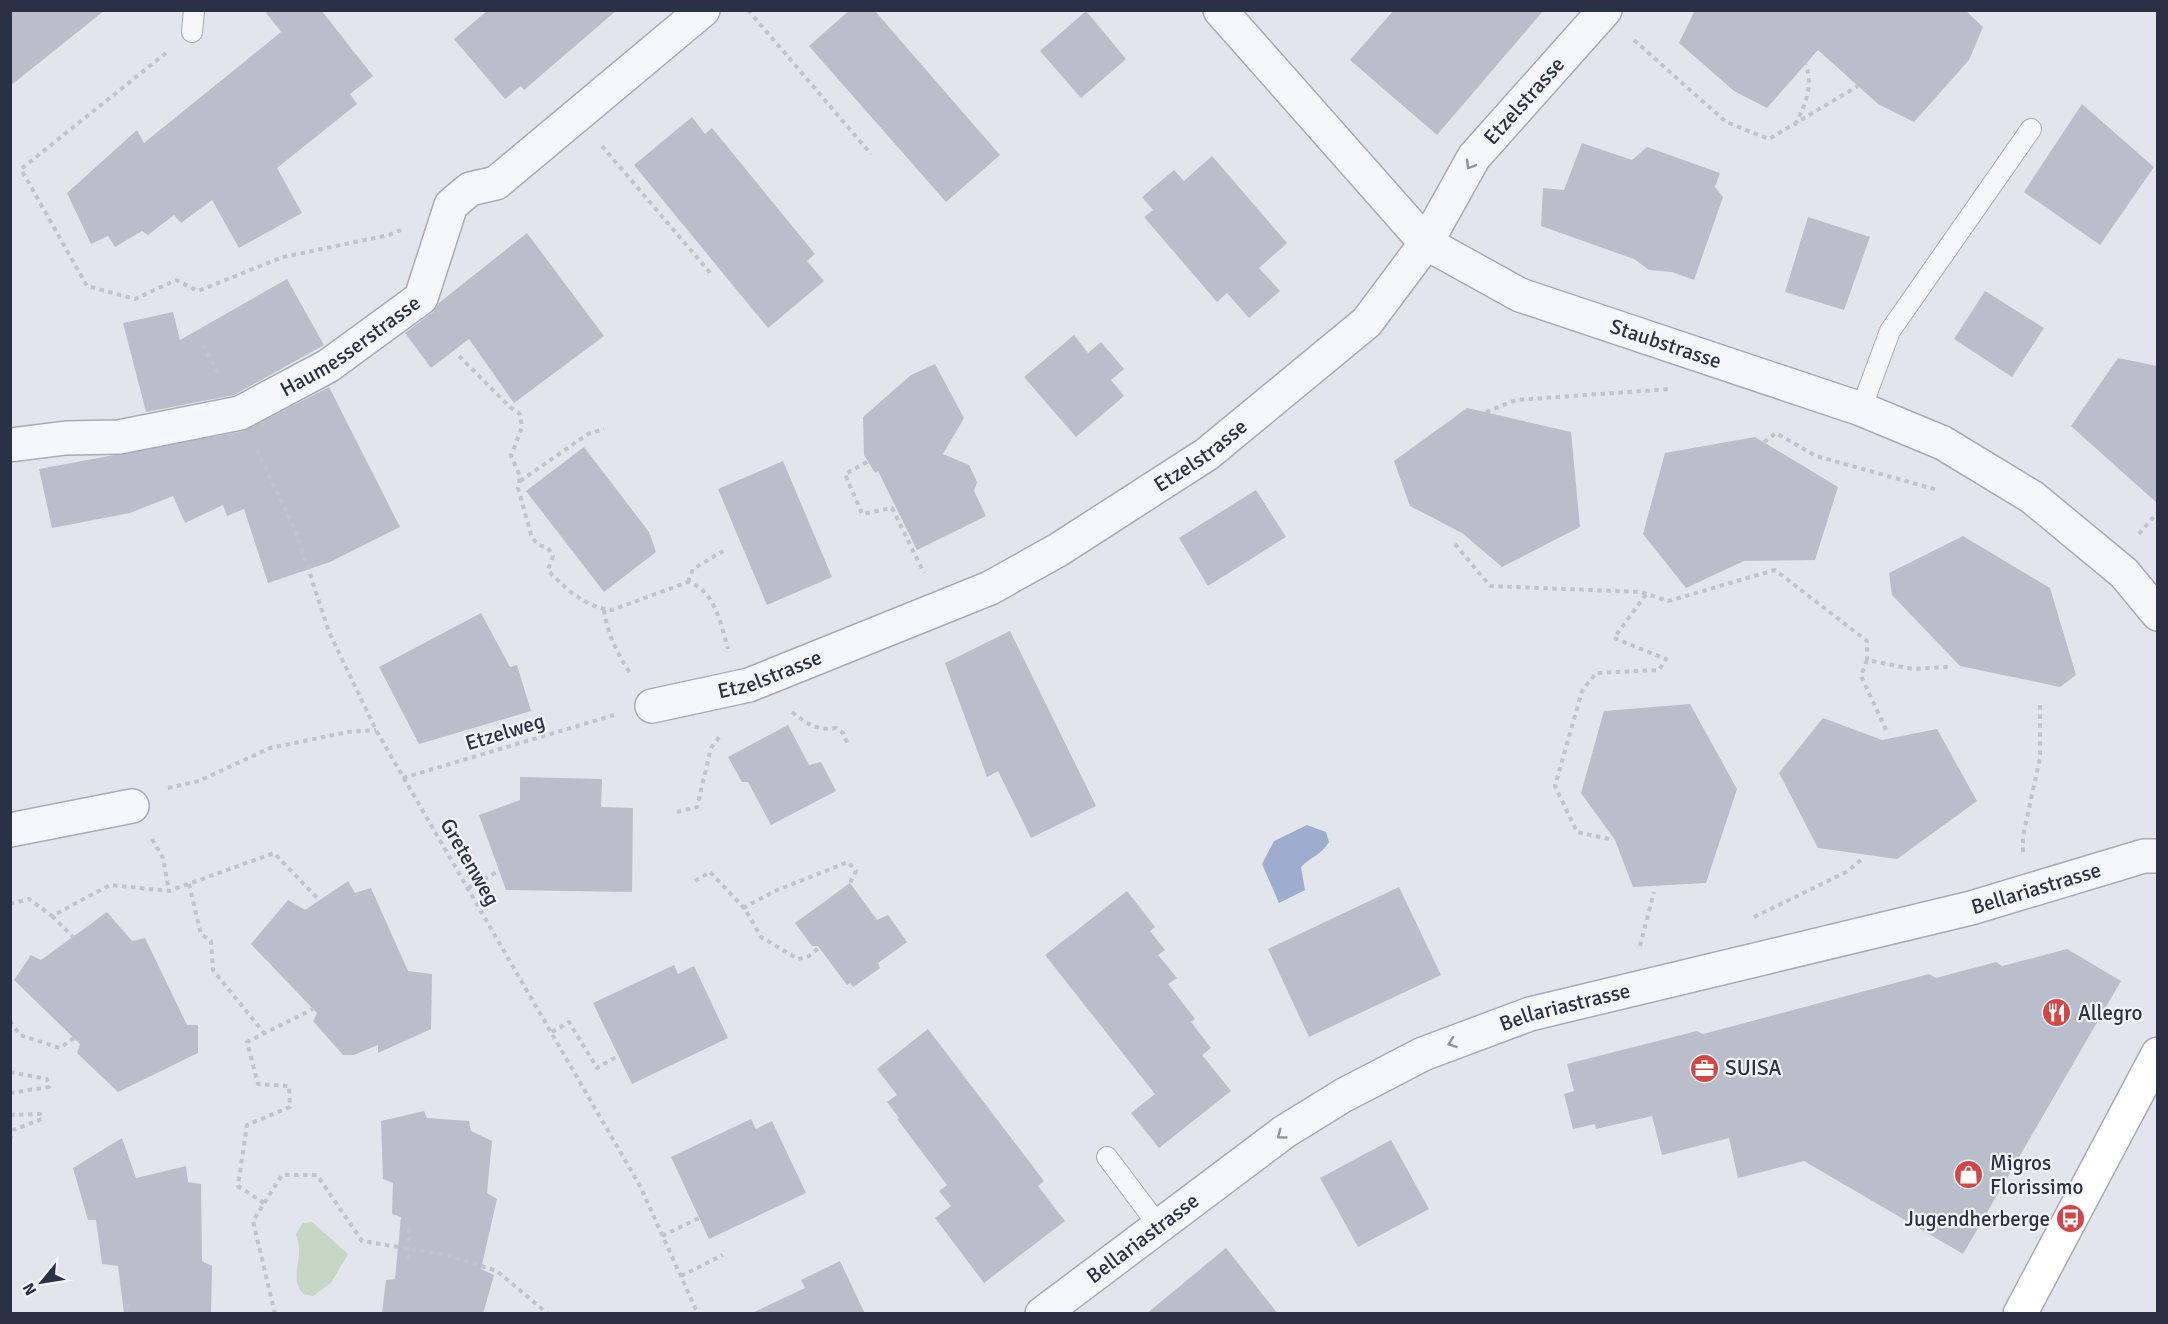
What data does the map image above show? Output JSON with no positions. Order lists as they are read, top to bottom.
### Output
{
  "streets": {
    "street": [
      "Etzelstrasse",
      "Haumesserstrasse",
      "Staubstrasse",
      "Bellariastrasse"
    ],
    "path": ["Etzelweg", "Gretenweg"]
  },
  "crossings": [
    ["Etzelstrasse", "Staubstrasse"],
    ["Haumesserstrasse", "Gretenweg"],
    ["Etzelweg", "Gretenweg"]
  ],
  "one_way": ["Bellariastrasse"],
  "places": {
    "restaurant": ["Allegro"],
    "office": ["SUISA"],
    "shop": ["Migros Florissimo"],
    "bus stop": ["Jugendherberge"]
  },
  "north": "bottom left"
}
